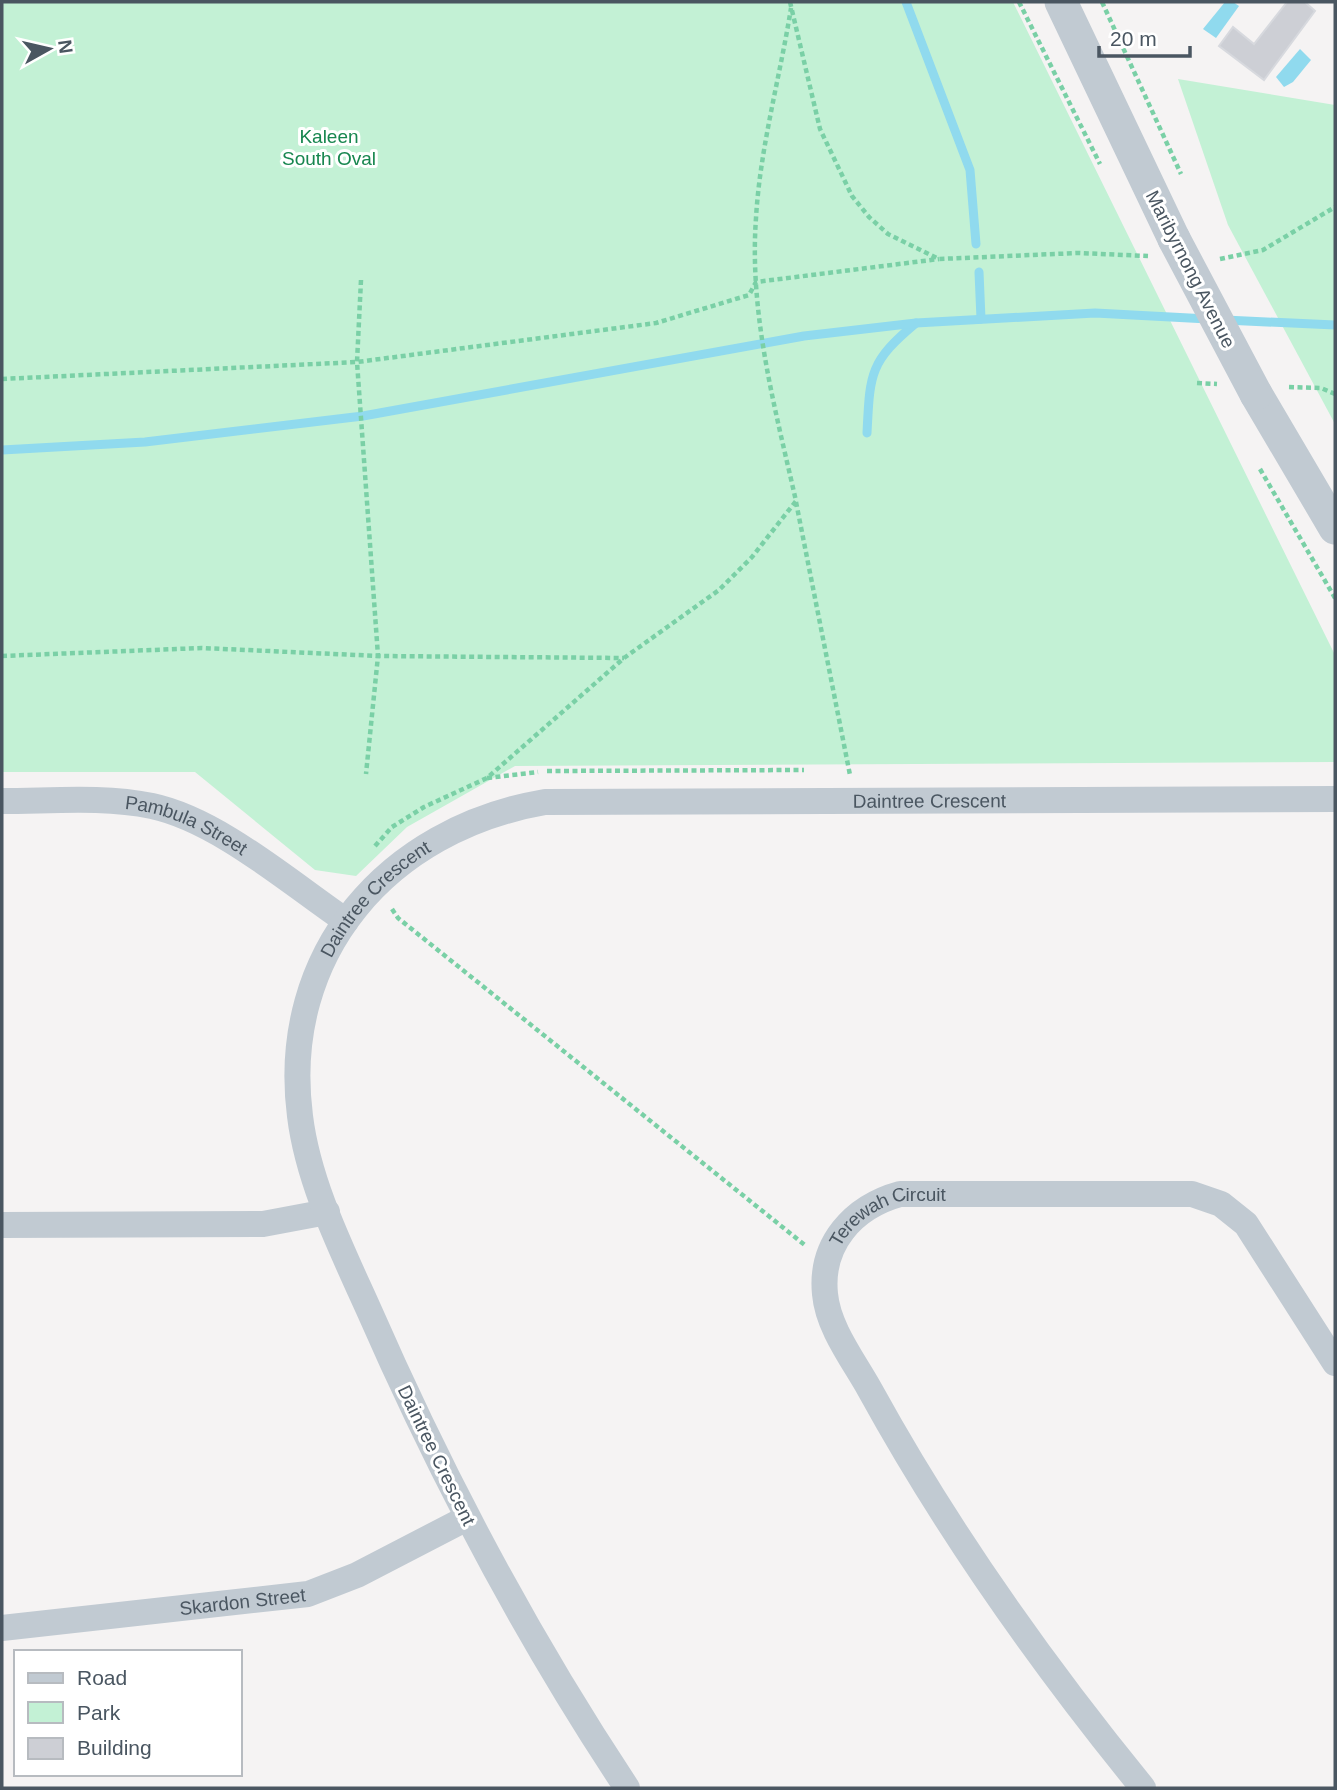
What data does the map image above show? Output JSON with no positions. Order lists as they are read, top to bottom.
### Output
{
  "streets": {
    "street": [
      "Maribyrnong Avenue",
      "Daintree Crescent",
      "Pambula Street",
      "Terewah Circuit",
      "Skardon Street"
    ]
  },
  "crossings": [
    ["Daintree Crescent", "Pambula Street"],
    ["Daintree Crescent", "Skardon Street"]
  ],
  "parks": ["Kaleen South Oval"],
  "legend": ["Road", "Park", "Building"],
  "scale_bar": "20 m",
  "north": "right"
}
